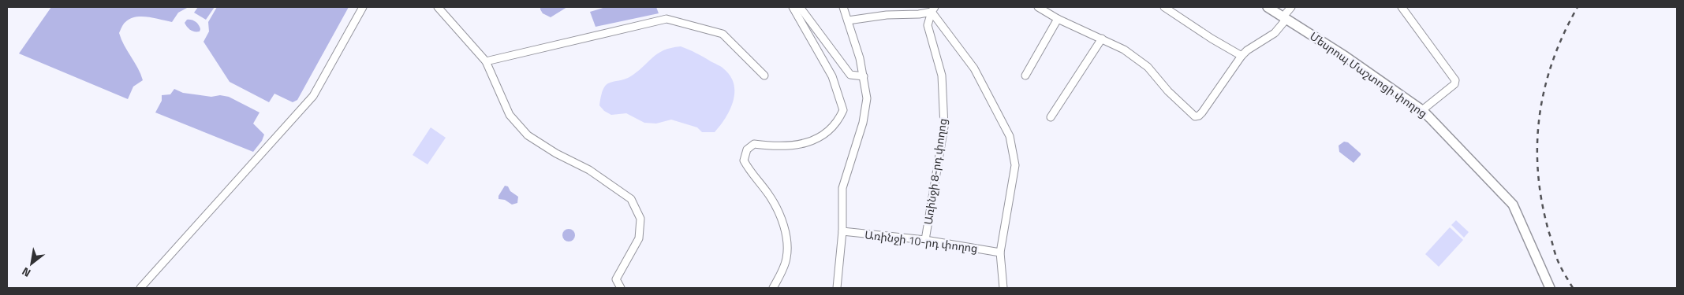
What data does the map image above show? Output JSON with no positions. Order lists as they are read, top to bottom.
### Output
{
  "streets": {
    "street": ["Մեսրոպ Մաշտոցի փողոց", "Առինջի 8-րդ փողոց", "Առինջի 10-րդ փողոց"]
  },
  "crossings": [
    ["Առինջի 8-րդ փողոց", "Առինջի 10-րդ փողոց"]
  ],
  "north": "bottom left"
}
